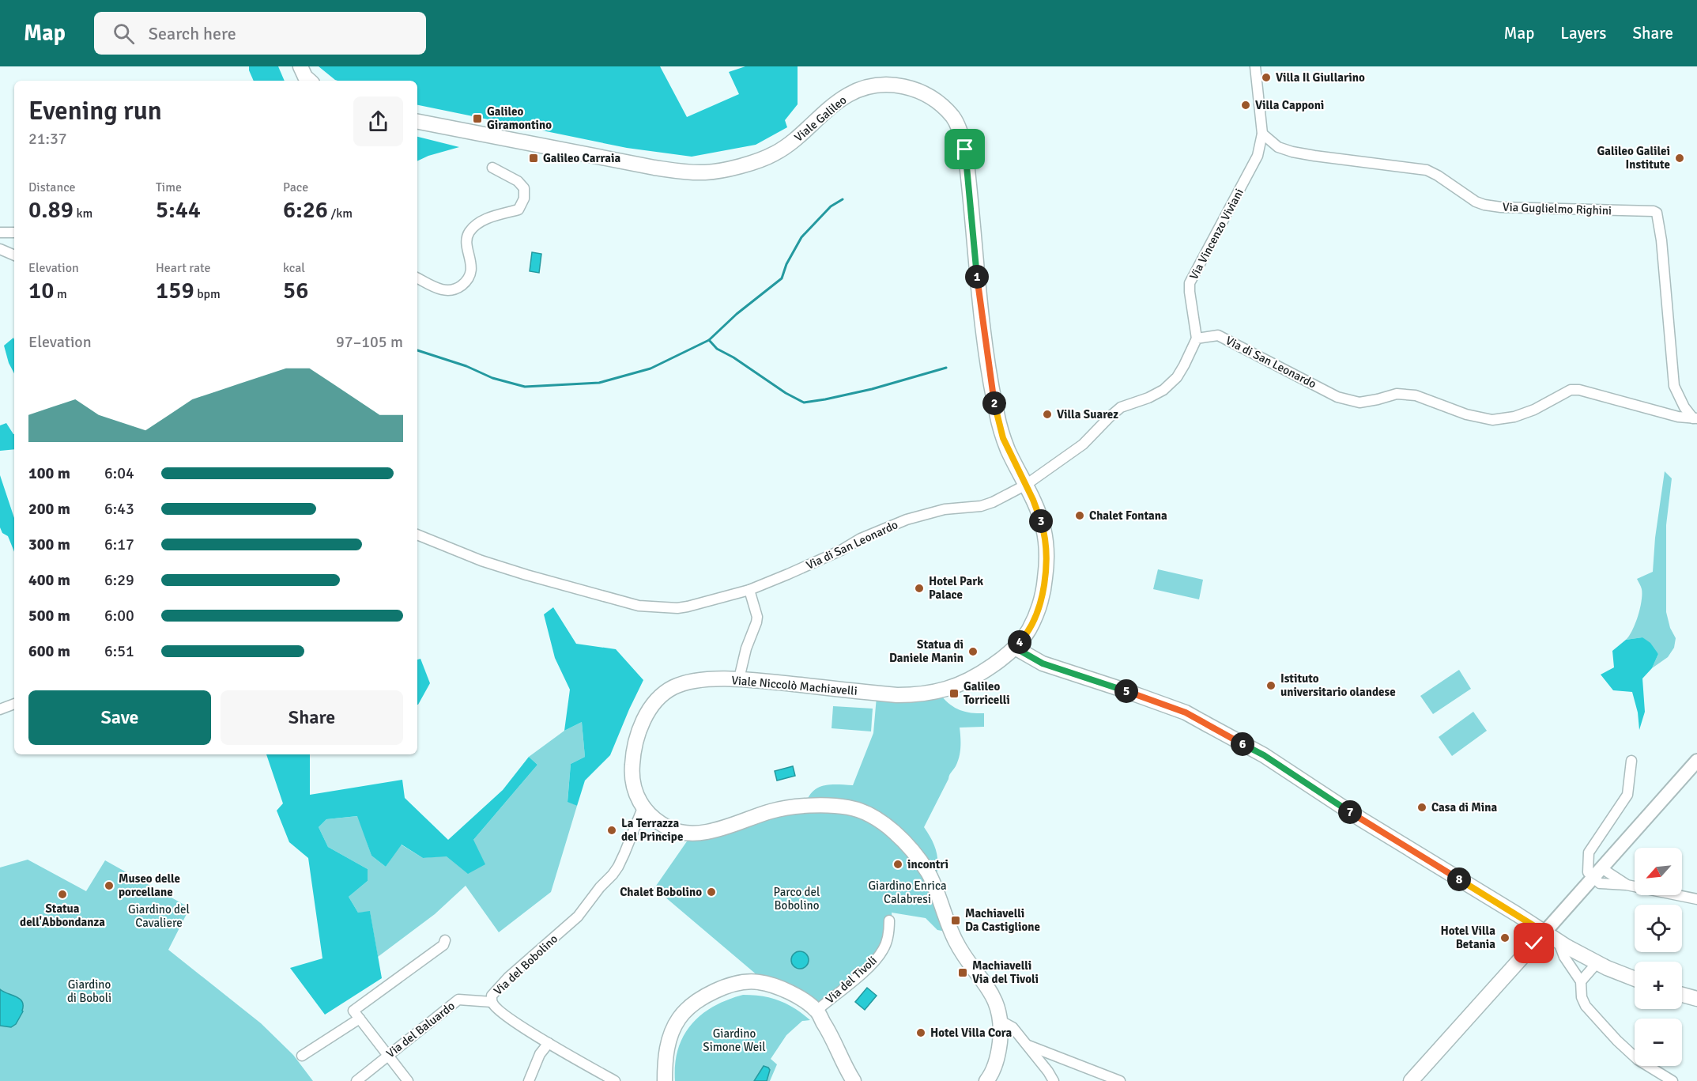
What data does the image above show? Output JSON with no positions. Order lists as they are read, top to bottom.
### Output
{
  "streets": {
    "main road": ["Viale Galileo", "Viale Niccolò Machiavelli"],
    "street": [
      "Via Guglielmo Righini",
      "Via Vincenzo Viviani",
      "Via di San Leonardo",
      "Via del Bobolino",
      "Via del Tivoli",
      "Via del Baluardo"
    ]
  },
  "crossings": [
    ["Viale Galileo", "Via di San Leonardo"],
    ["Viale Galileo", "Viale Niccolò Machiavelli"],
    ["Via Guglielmo Righini", "Via Vincenzo Viviani"],
    ["Via Guglielmo Righini", "Via di San Leonardo"],
    ["Via Vincenzo Viviani", "Via di San Leonardo"],
    ["Viale Niccolò Machiavelli", "Via del Bobolino"],
    ["Via del Bobolino", "Via del Baluardo"]
  ],
  "parks": [
    "Giardino Enrica Calabresi",
    "Parco del Bobolino",
    "Giardino del Cavaliere",
    "Giardino di Boboli",
    "Giardino Simone Weil"
  ],
  "places": {
    "other": [
      "Villa Il Giullarino",
      "Villa Capponi",
      "Galileo Galilei Institute",
      "Villa Suarez",
      "Chalet Fontana",
      "Hotel Park Palace",
      "Statua di Daniele Manin",
      "Istituto universitario olandese",
      "Casa di Mina",
      "La Terrazza del Principe",
      "incontri",
      "Museo delle porcellane",
      "Chalet Bobolino",
      "Statua dell'Abbondanza",
      "Hotel Villa Betania",
      "Hotel Villa Cora"
    ],
    "transit": [
      "Galileo Giramontino",
      "Galileo Carraia",
      "Galileo Torricelli",
      "Machiavelli Da Castiglione",
      "Machiavelli Via del Tivoli"
    ]
  },
  "north": "bottom left",
  "page": {
    "header": "Map",
    "search": "Search here",
    "nav": ["Map", "Layers", "Share"],
    "heading": ["Evening run", "21:37"],
    "stats": [
      ["Distance", "0.89 km"],
      ["Time", "5:44"],
      ["Pace", "6:26 /km"],
      ["Elevation", "10 m"],
      ["Heart rate", "159 bpm"],
      ["kcal", "56"]
    ],
    "pins": [
      "1",
      "2",
      "3",
      "4",
      "5",
      "6",
      "7",
      "8"
    ],
    "chart": ["Elevation", "97–105 m"],
    "list": [
      {
        "name": "100 m",
        "note": "6:04"
      },
      {
        "name": "200 m",
        "note": "6:43"
      },
      {
        "name": "300 m",
        "note": "6:17"
      },
      {
        "name": "400 m",
        "note": "6:29"
      },
      {
        "name": "500 m",
        "note": "6:00"
      },
      {
        "name": "600 m",
        "note": "6:51"
      }
    ],
    "buttons": ["Save", "Share"],
    "map_buttons": ["+", "−"]
  }
}
